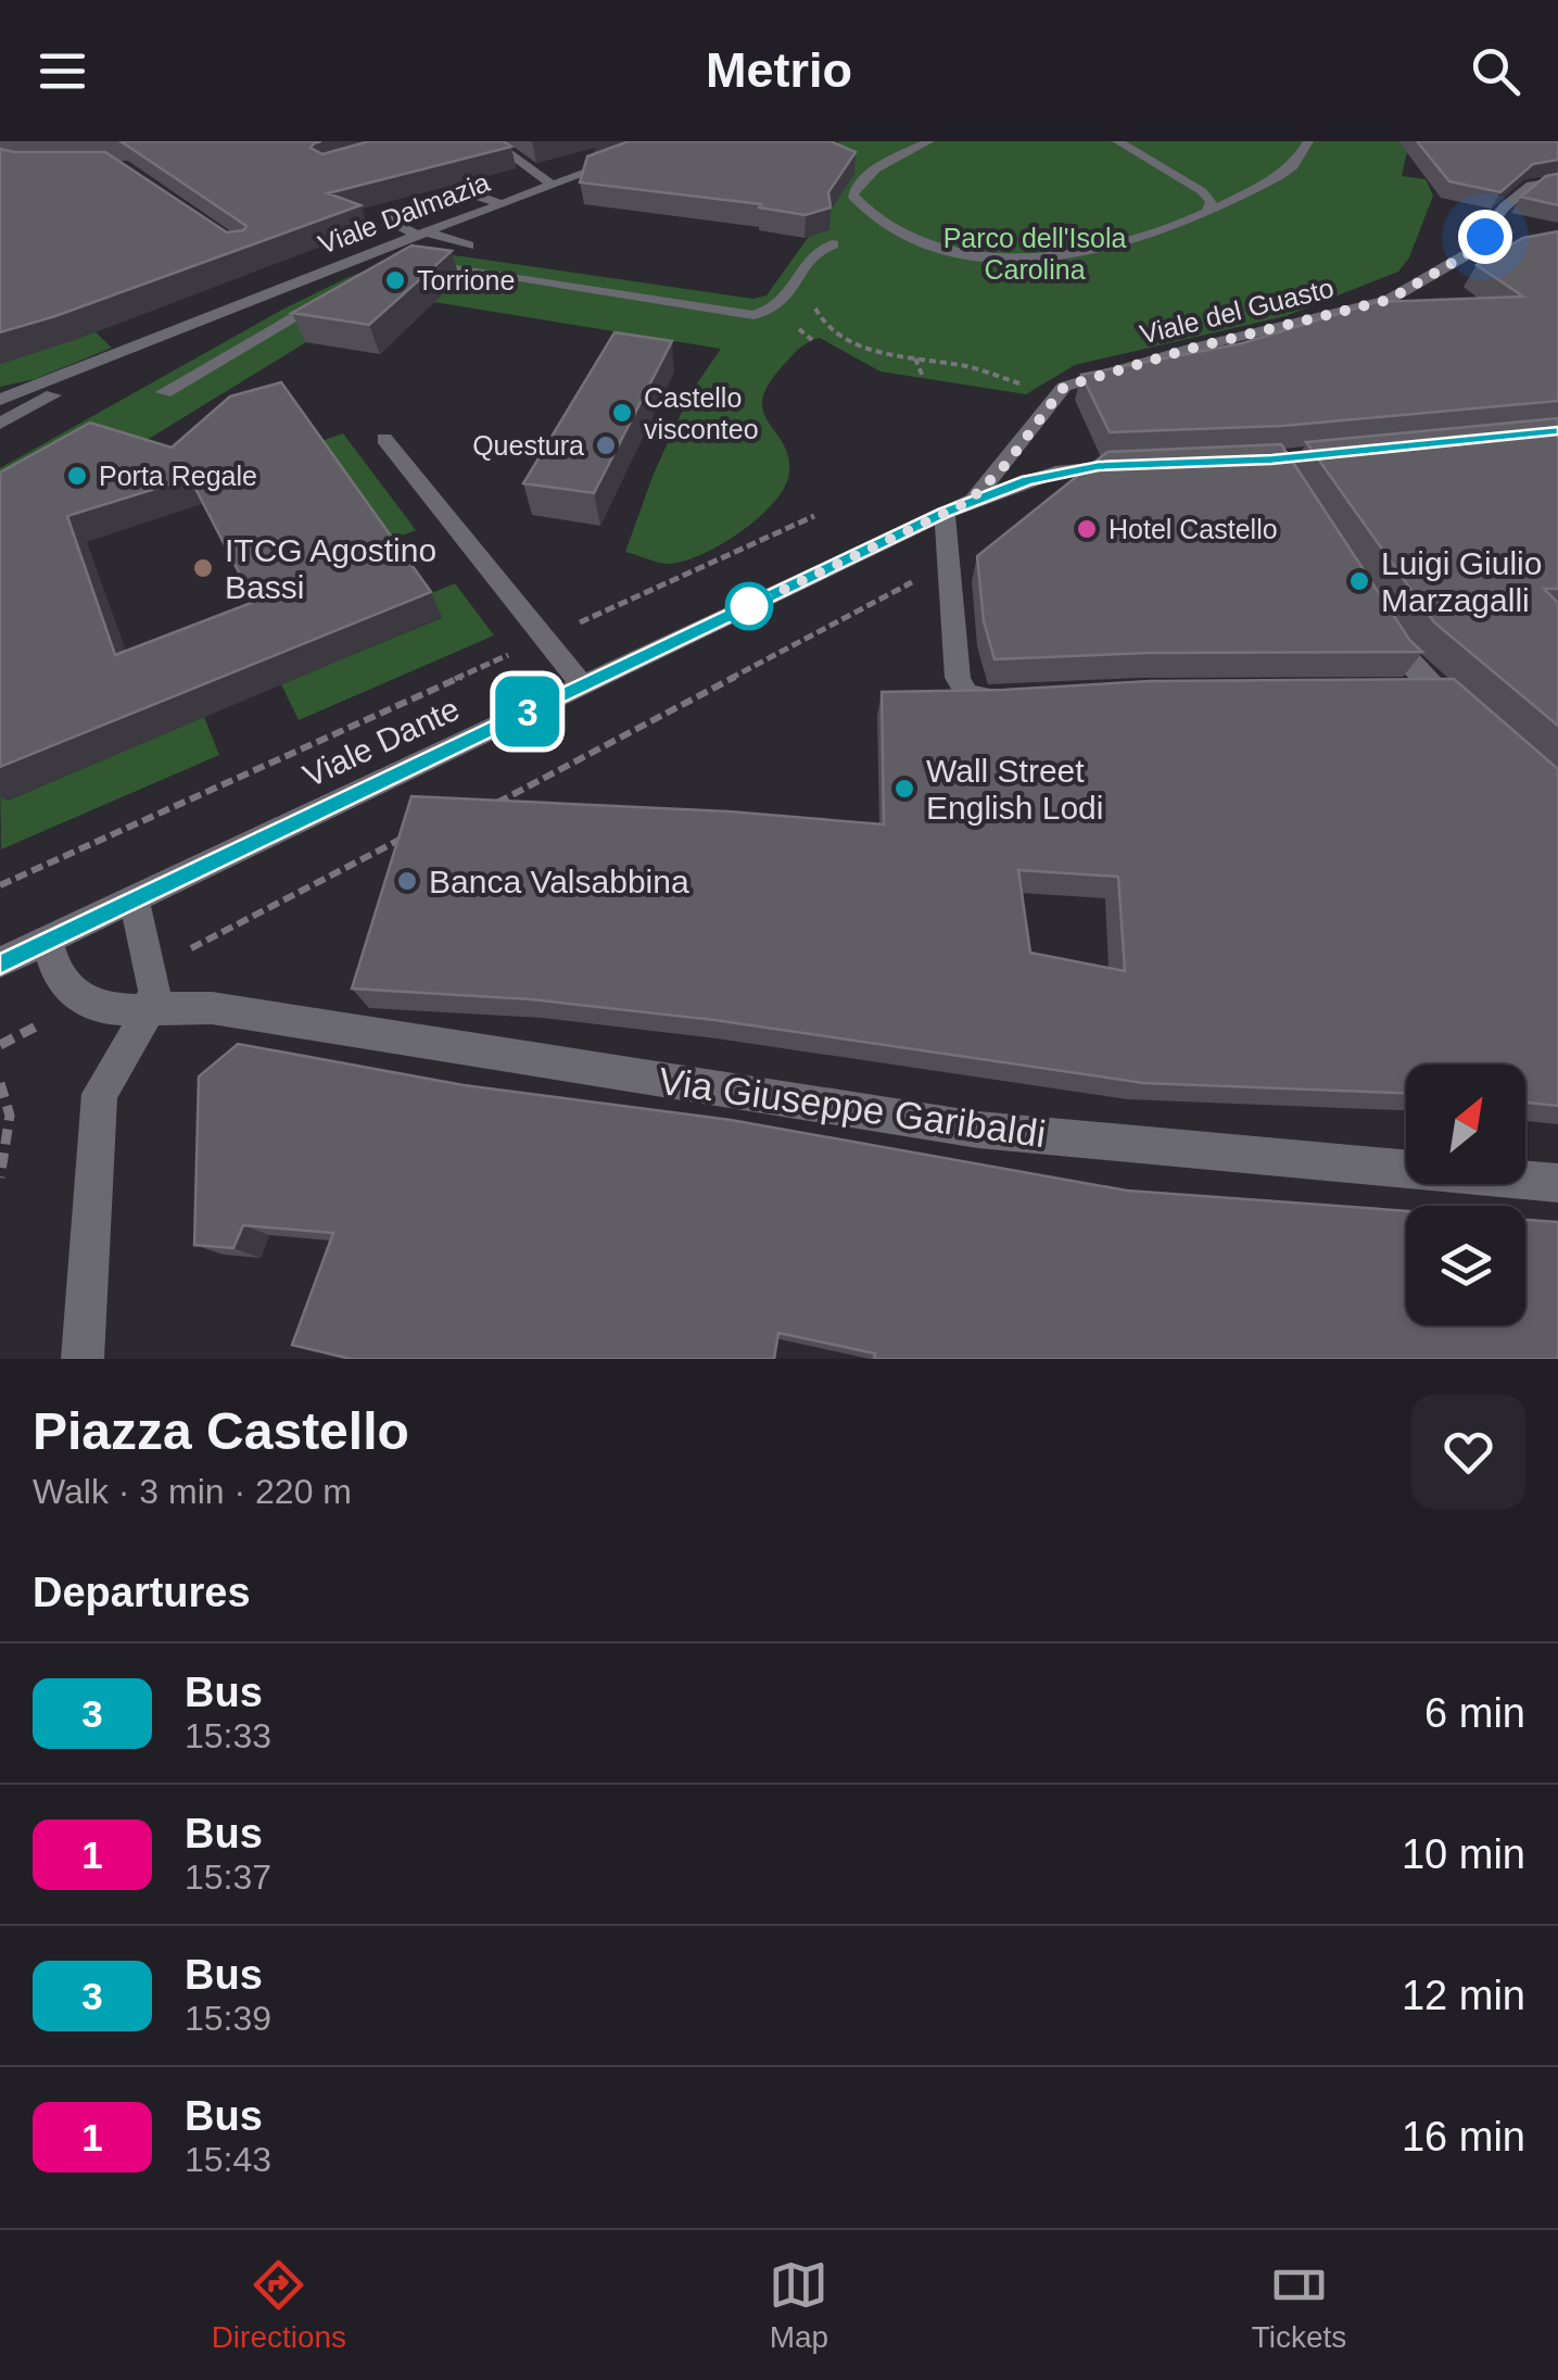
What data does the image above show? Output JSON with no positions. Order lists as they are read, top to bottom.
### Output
{
  "streets": {
    "street": [
      "Viale Dalmazia",
      "Viale del Guasto",
      "Viale Dante",
      "Via Giuseppe Garibaldi"
    ]
  },
  "crossings": [
    ["Viale Dante", "Via Giuseppe Garibaldi"]
  ],
  "parks": ["Parco dell'Isola Carolina"],
  "places": [
    "Torrione",
    "Castello visconteo",
    "Questura",
    "Porta Regale",
    "Hotel Castello",
    "ITCG Agostino Bassi",
    "Luigi Giulio Marzagalli",
    "Wall Street English Lodi",
    "Banca Valsabbina"
  ],
  "lines": ["bus line 3"],
  "north": "top right",
  "page": {
    "header": "Metrio",
    "on_map": "3",
    "heading": [
      ["Piazza Castello", "Walk · 3 min · 220 m"],
      "Departures"
    ],
    "list": [
      {
        "mark": "3",
        "name": "Bus",
        "note": "15:33",
        "value": "6 min"
      },
      {
        "mark": "1",
        "name": "Bus",
        "note": "15:37",
        "value": "10 min"
      },
      {
        "mark": "3",
        "name": "Bus",
        "note": "15:39",
        "value": "12 min"
      },
      {
        "mark": "1",
        "name": "Bus",
        "note": "15:43",
        "value": "16 min"
      }
    ],
    "tabs": ["Directions", "Map", "Tickets"]
  }
}
